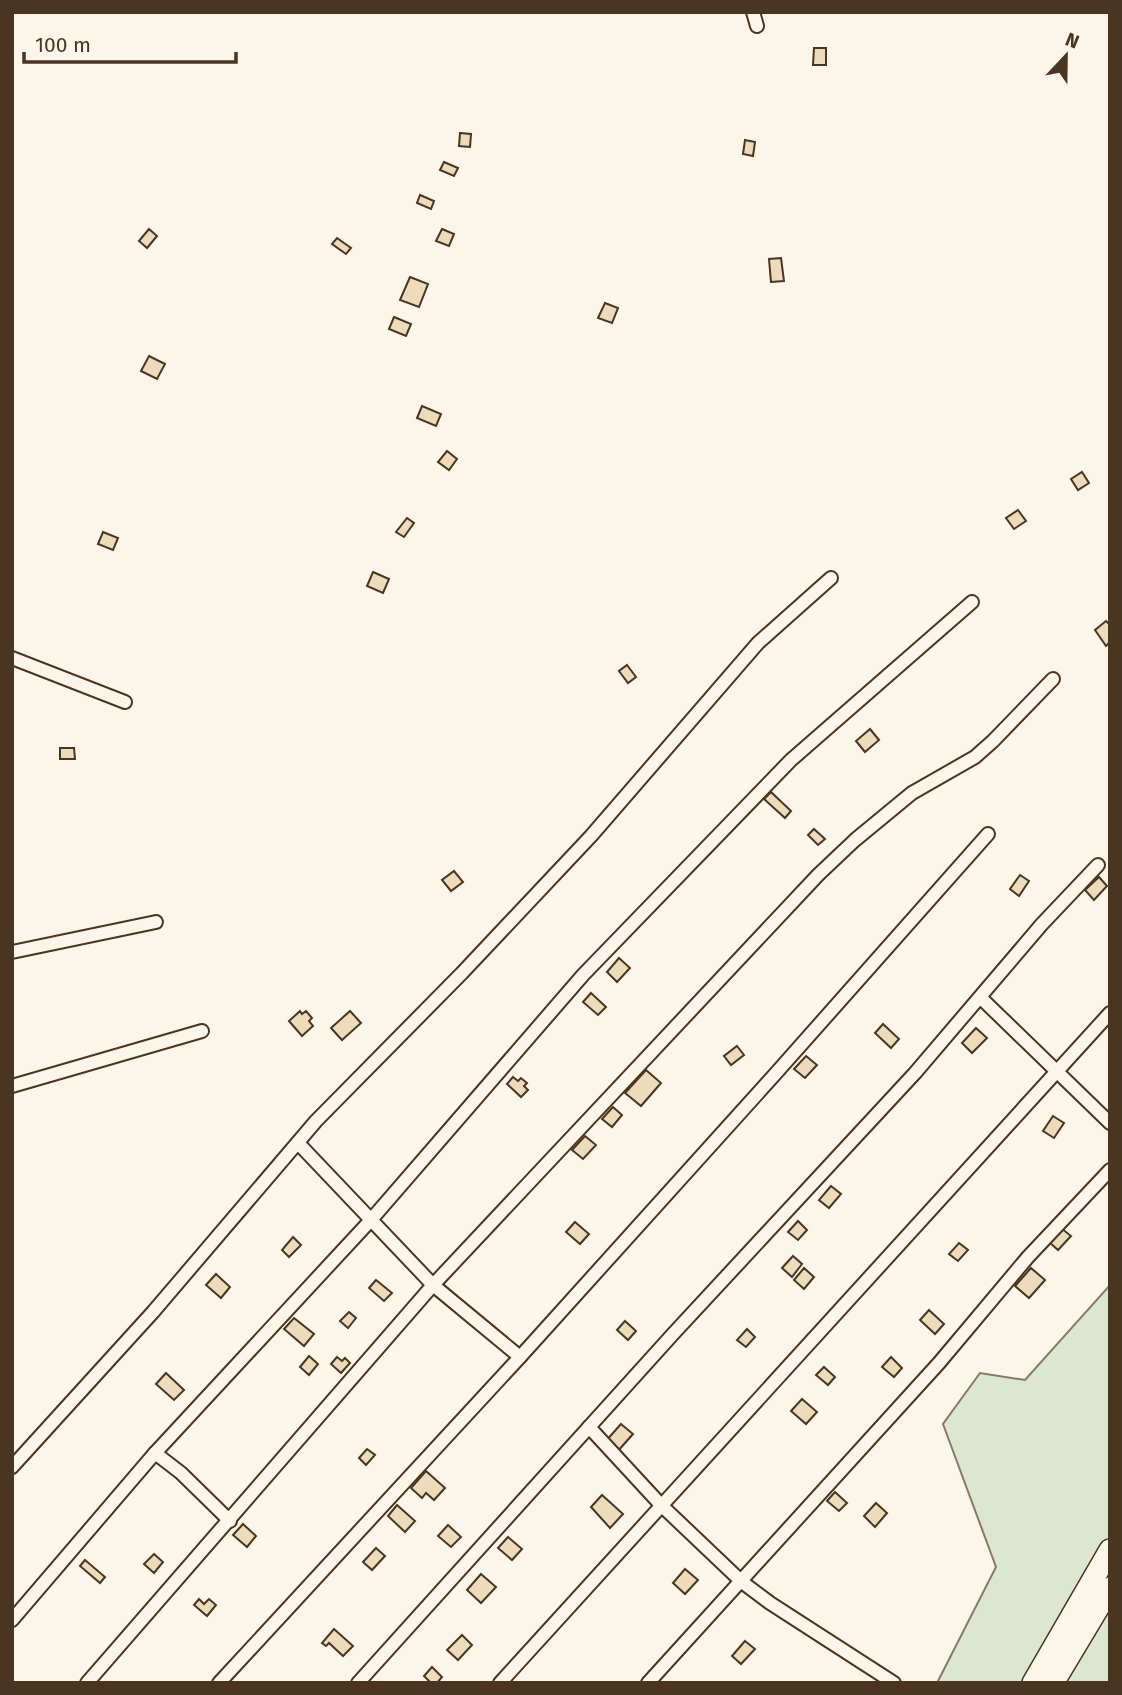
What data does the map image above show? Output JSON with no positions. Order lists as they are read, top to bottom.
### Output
{
  "scale_bar": "100 m",
  "north": "top"
}
